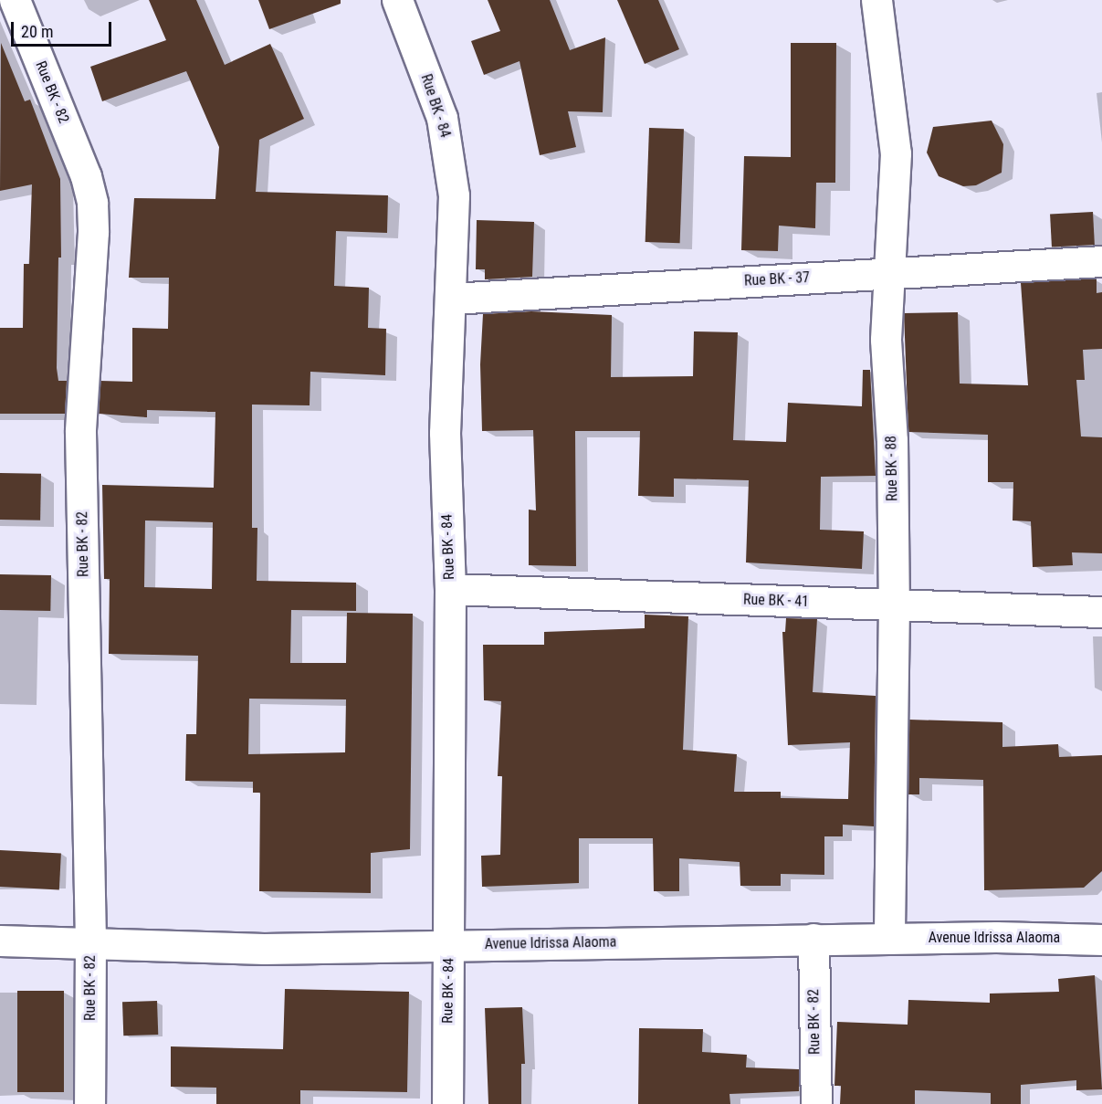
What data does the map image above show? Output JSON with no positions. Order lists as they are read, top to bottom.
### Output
{
  "streets": {
    "street": [
      "Rue BK - 82",
      "Rue BK - 84",
      "Rue BK - 37",
      "Rue BK - 88",
      "Rue BK - 41",
      "Avenue Idrissa Alaoma"
    ]
  },
  "crossings": [
    ["Rue BK - 82", "Avenue Idrissa Alaoma"],
    ["Rue BK - 84", "Rue BK - 37"],
    ["Rue BK - 84", "Rue BK - 41"],
    ["Rue BK - 84", "Avenue Idrissa Alaoma"],
    ["Rue BK - 37", "Rue BK - 88"],
    ["Rue BK - 88", "Rue BK - 41"],
    ["Rue BK - 88", "Avenue Idrissa Alaoma"]
  ],
  "scale_bar": "20 m"
}
